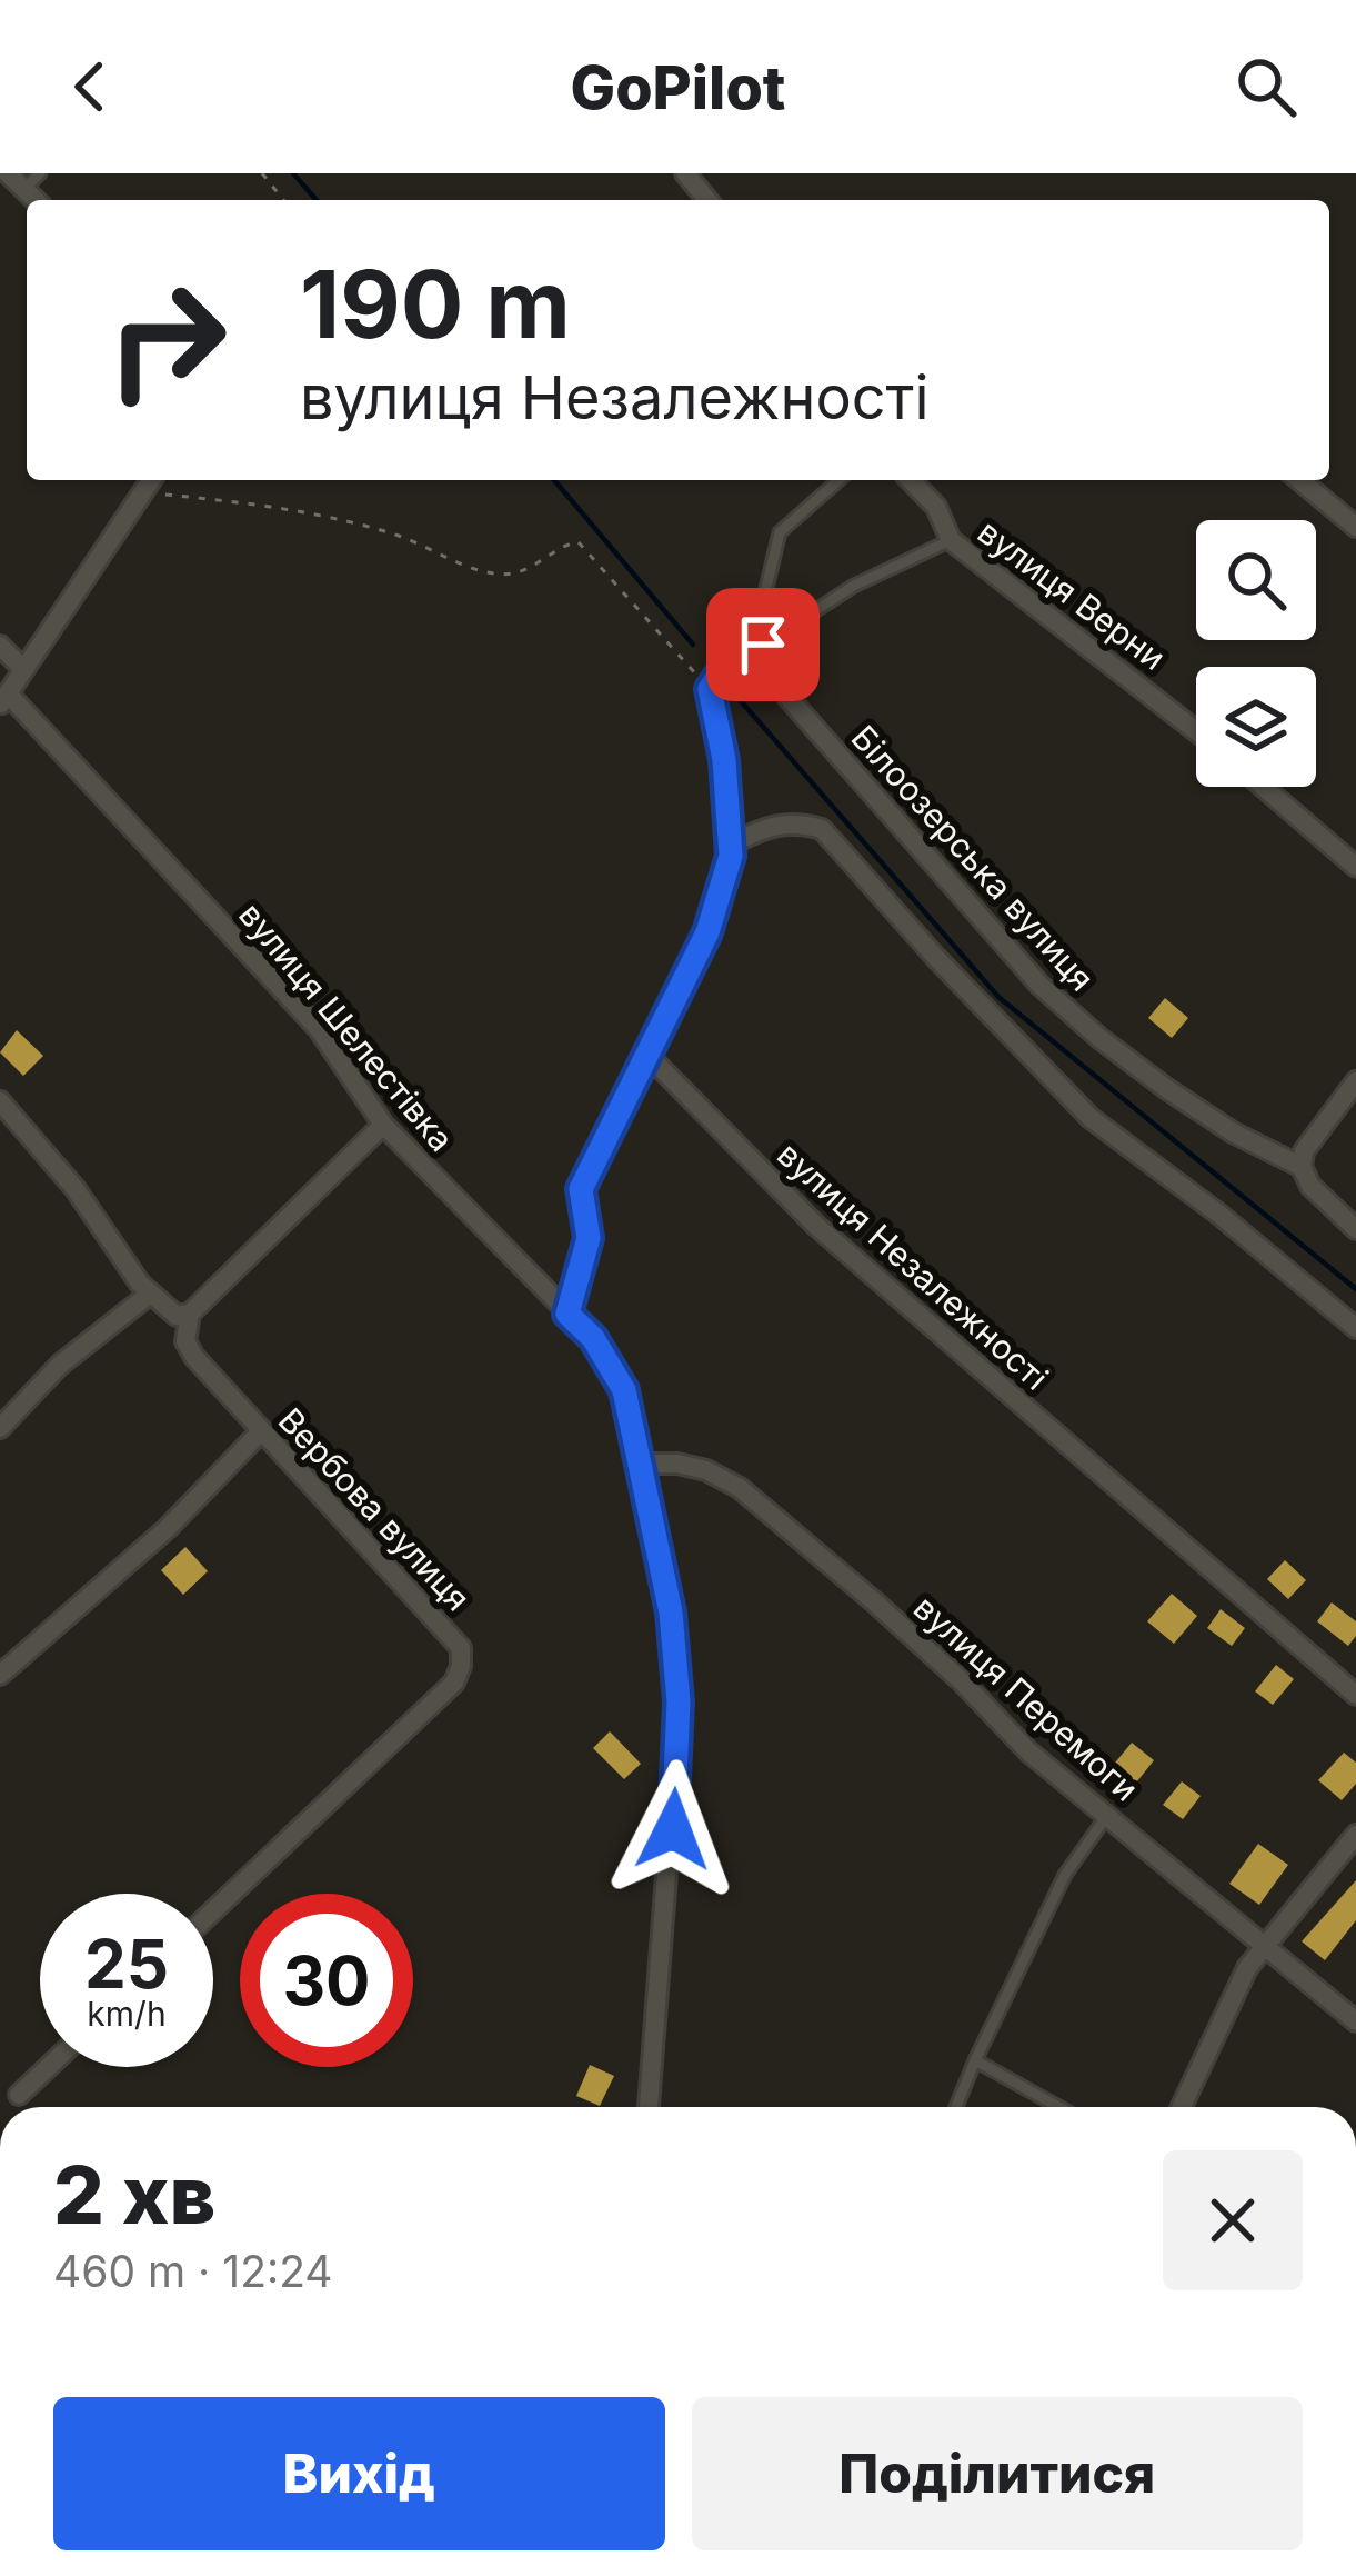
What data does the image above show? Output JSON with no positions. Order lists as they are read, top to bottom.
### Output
{
  "streets": {
    "street": [
      "вулиця Верни",
      "Білоозерська вулиця",
      "вулиця Шелестівка",
      "вулиця Незалежності",
      "Вербова вулиця",
      "вулиця Перемоги"
    ]
  },
  "crossings": [
    ["вулиця Шелестівка", "вулиця Перемоги"]
  ],
  "page": {
    "header": "GoPilot",
    "turn": ["190 m", "вулиця Незалежності"],
    "speed": "25 km/h",
    "limit": "30",
    "heading": ["2 хв", "460 m · 12:24"],
    "buttons": ["Вихід", "Поділитися"]
  }
}
